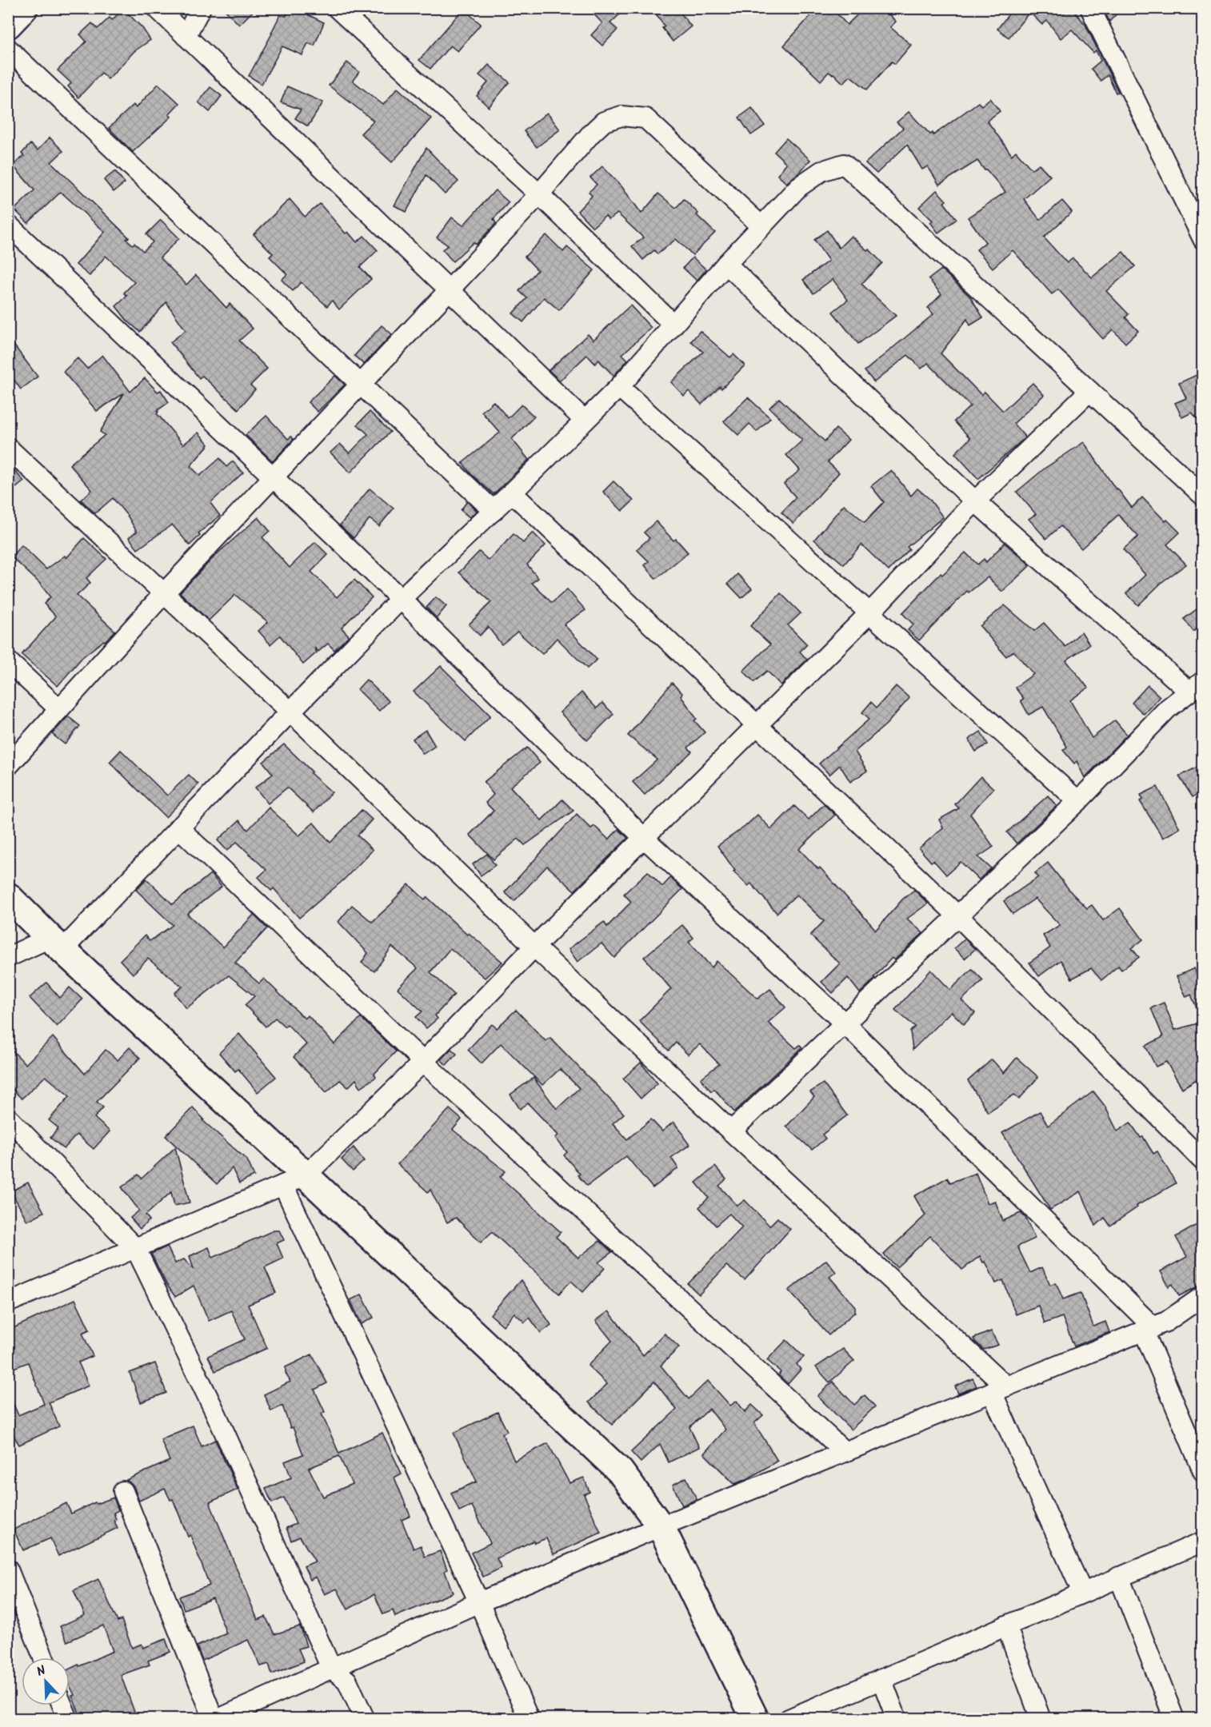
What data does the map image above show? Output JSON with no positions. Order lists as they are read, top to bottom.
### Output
{
  "north": "top left"
}
